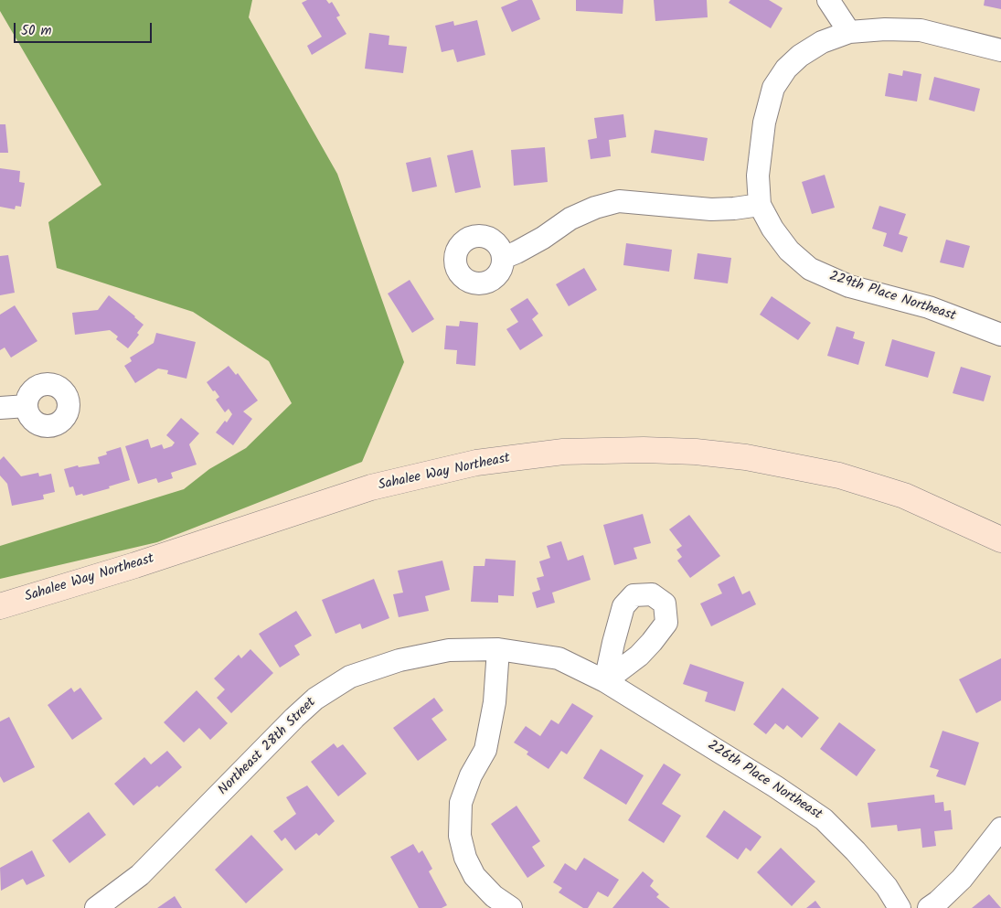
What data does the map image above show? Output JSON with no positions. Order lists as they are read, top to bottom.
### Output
{
  "streets": {
    "main road": ["Sahalee Way Northeast"],
    "street": ["229th Place Northeast", "Northeast 28th Street", "226th Place Northeast"]
  },
  "crossings": [
    ["Northeast 28th Street", "226th Place Northeast"]
  ],
  "scale_bar": "50 m"
}
